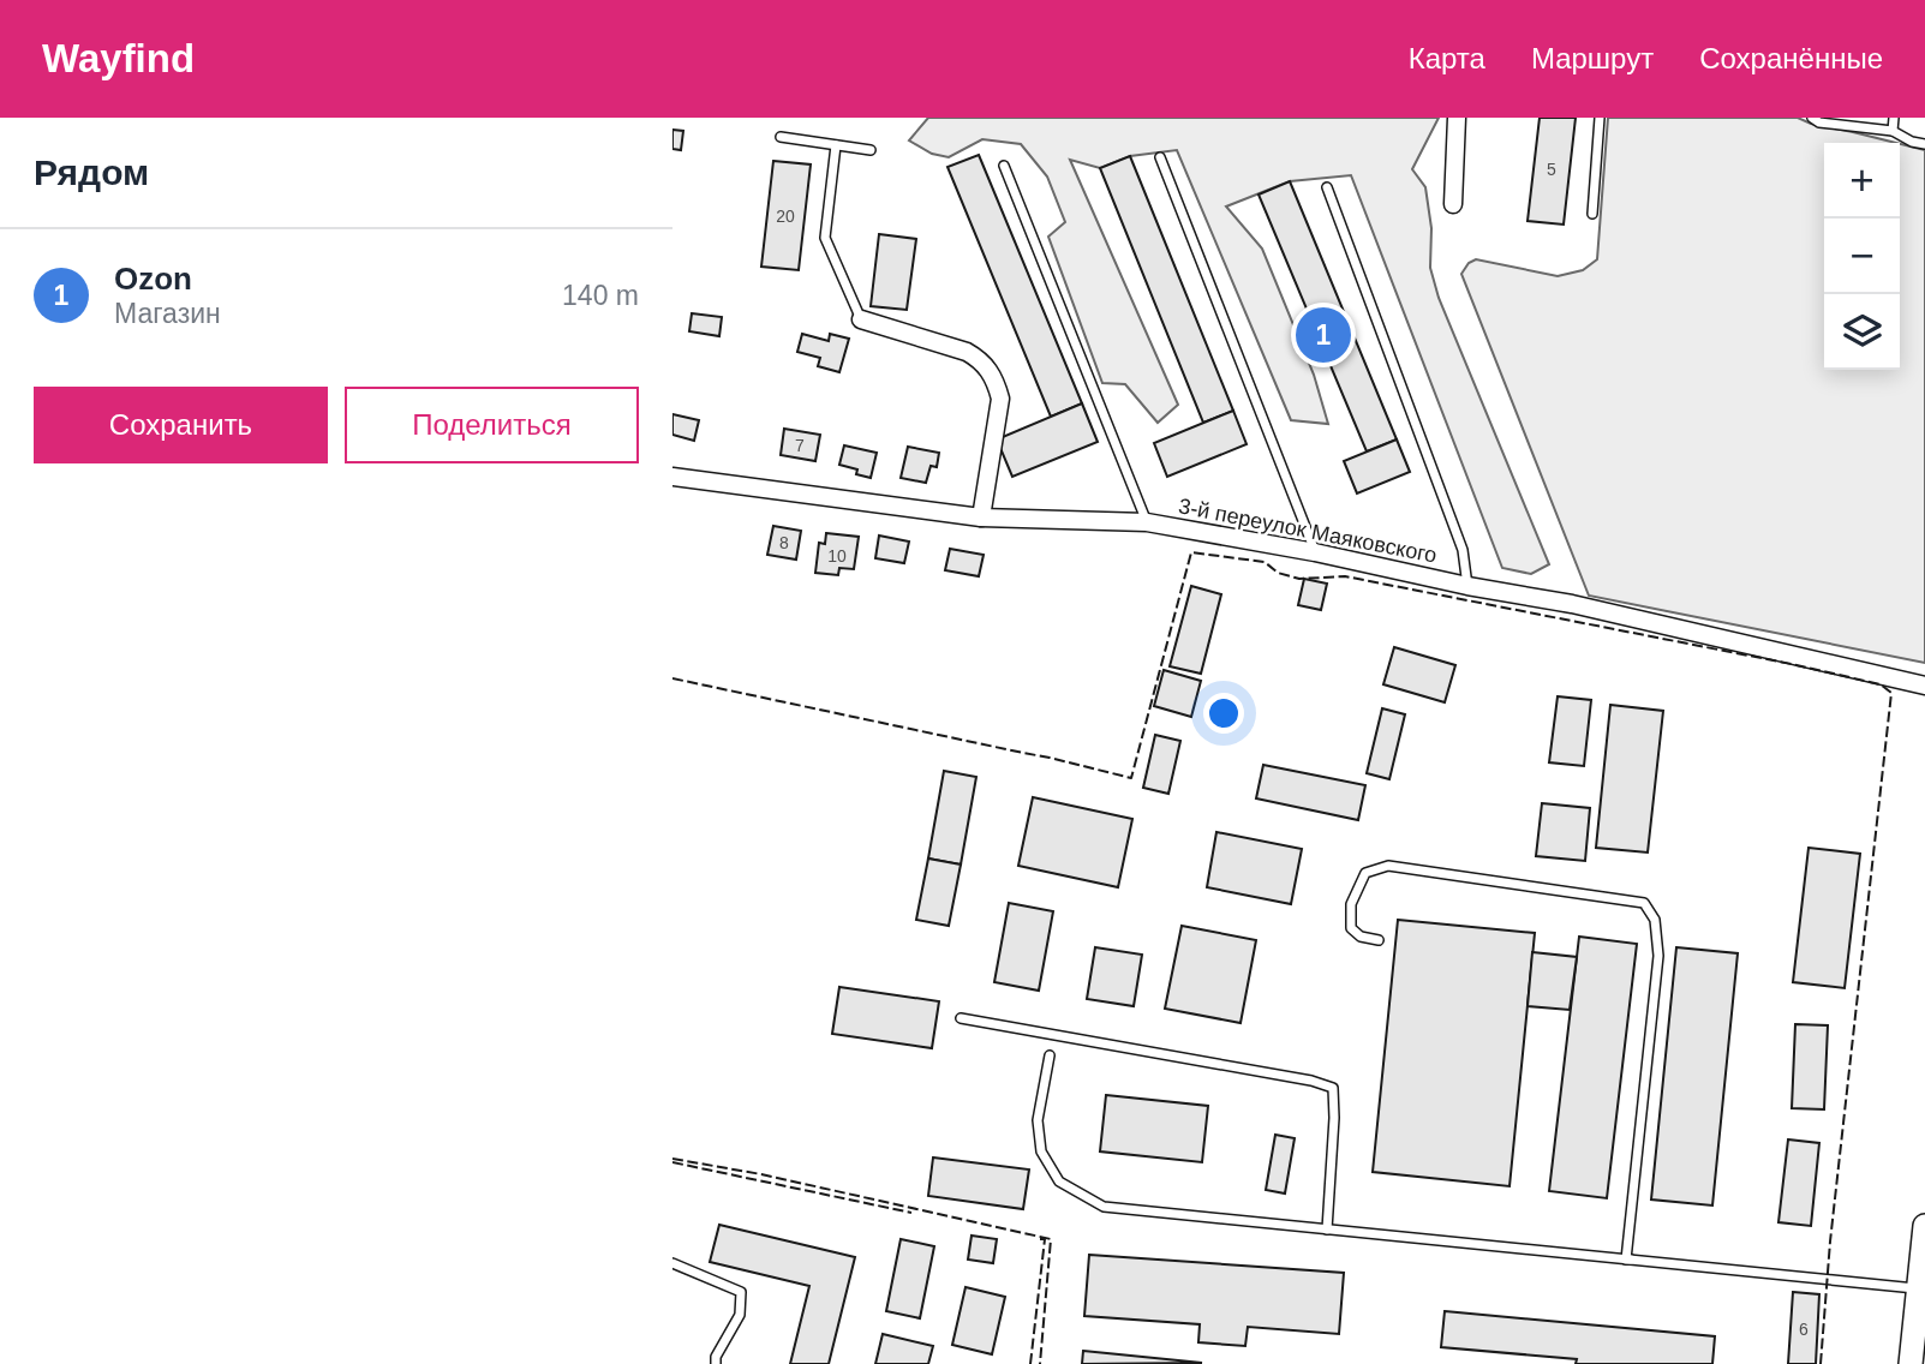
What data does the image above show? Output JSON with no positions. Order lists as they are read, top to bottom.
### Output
{
  "streets": {
    "street": ["3-й переулок Маяковского"]
  },
  "house_numbers": [
    "5",
    "20",
    "7",
    "8",
    "10",
    "6"
  ],
  "page": {
    "header": "Wayfind",
    "nav": ["Карта", "Маршрут", "Сохранённые"],
    "heading": "Рядом",
    "map_buttons": ["+", "−"],
    "list": [
      {
        "mark": "1",
        "name": "Ozon",
        "note": "Магазин",
        "value": "140 m"
      }
    ],
    "pins": "1",
    "buttons": ["Сохранить", "Поделиться"]
  }
}
